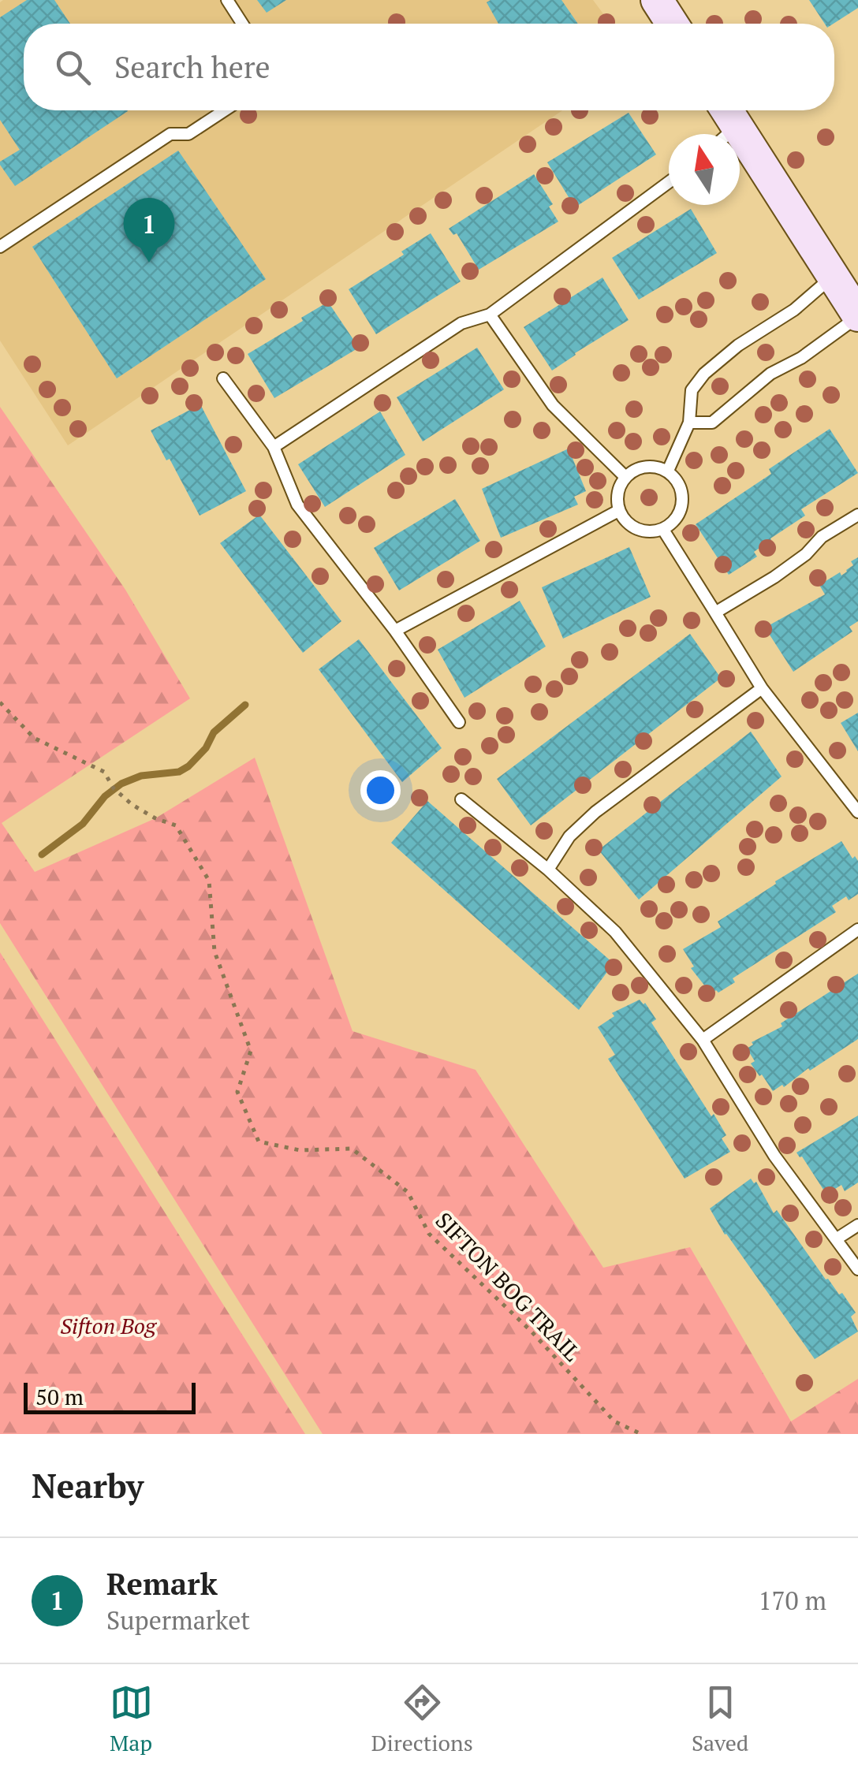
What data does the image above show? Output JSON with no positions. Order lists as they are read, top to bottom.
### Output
{
  "streets": {
    "path": ["SIFTON BOG TRAIL"]
  },
  "parks": ["Sifton Bog"],
  "scale_bar": "50 m",
  "north": "top",
  "page": {
    "search": "Search here",
    "pins": "1",
    "scale": "50 m",
    "heading": "Nearby",
    "list": [
      {
        "mark": "1",
        "name": "Remark",
        "note": "Supermarket",
        "value": "170 m"
      }
    ],
    "nav": ["Map", "Directions", "Saved"]
  }
}
